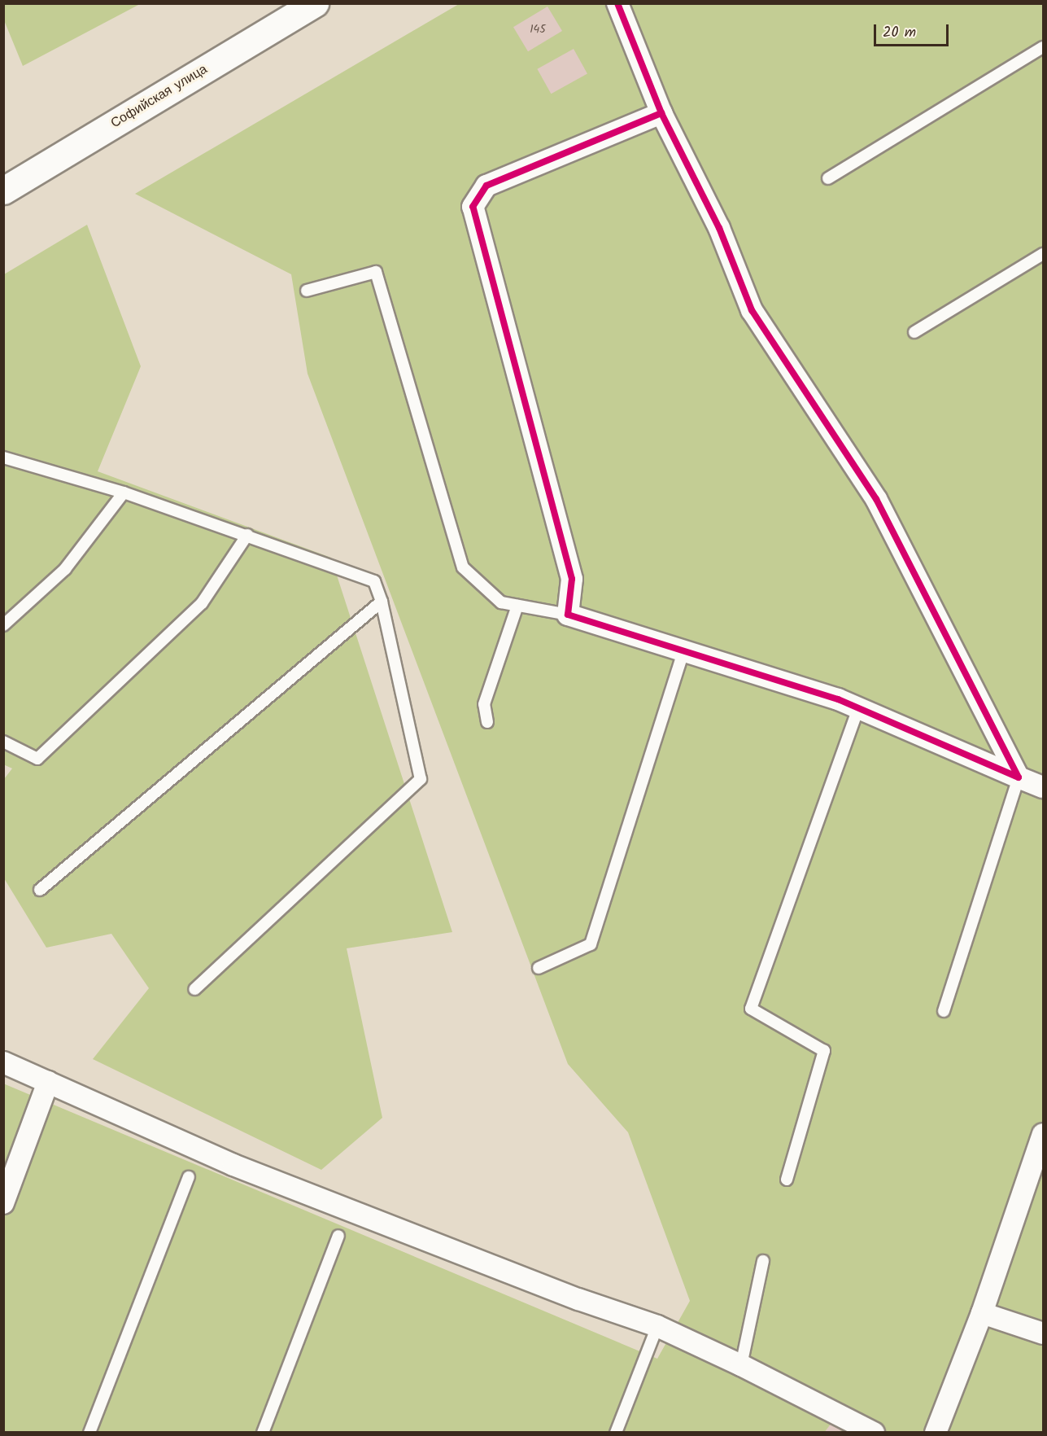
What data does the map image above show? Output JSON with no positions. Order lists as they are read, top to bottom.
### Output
{
  "streets": {
    "main road": ["Софийская улица"]
  },
  "house_numbers": ["145"],
  "scale_bar": "20 m"
}
